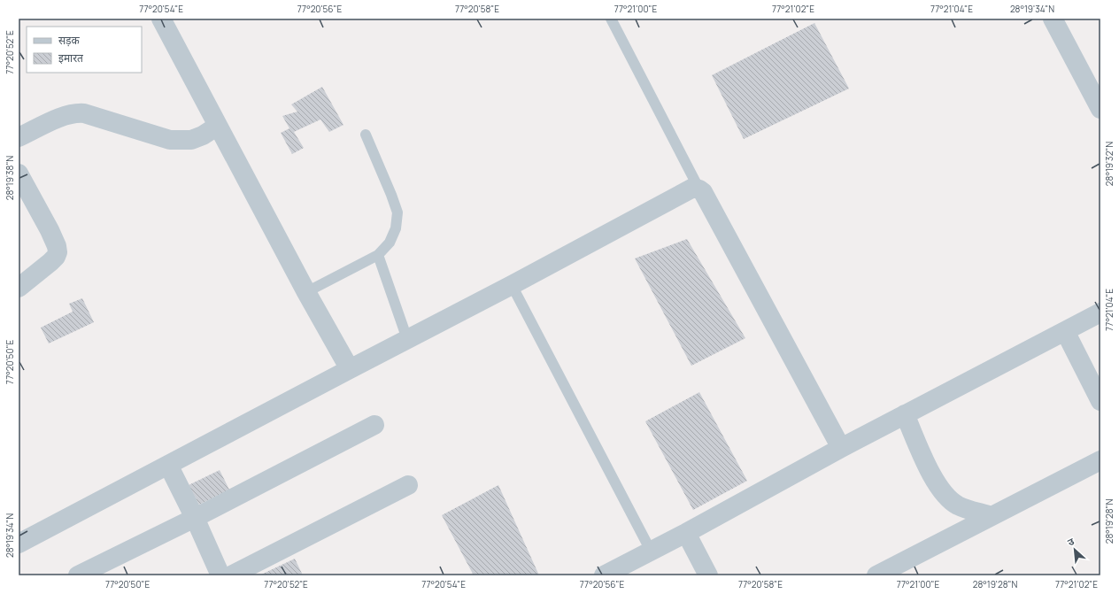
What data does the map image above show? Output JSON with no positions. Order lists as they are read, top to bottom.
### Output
{
  "legend": ["सड़क", "इमारत"],
  "north": "top left",
  "coordinates": [
    "77°20'54\"E",
    "77°20'56\"E",
    "77°20'58\"E",
    "77°21'00\"E",
    "77°21'02\"E",
    "77°21'04\"E",
    "28°19'34\"N",
    "77°20'52\"E",
    "28°19'32\"N",
    "28°19'38\"N",
    "77°20'50\"E",
    "28°19'28\"N"
  ]
}
